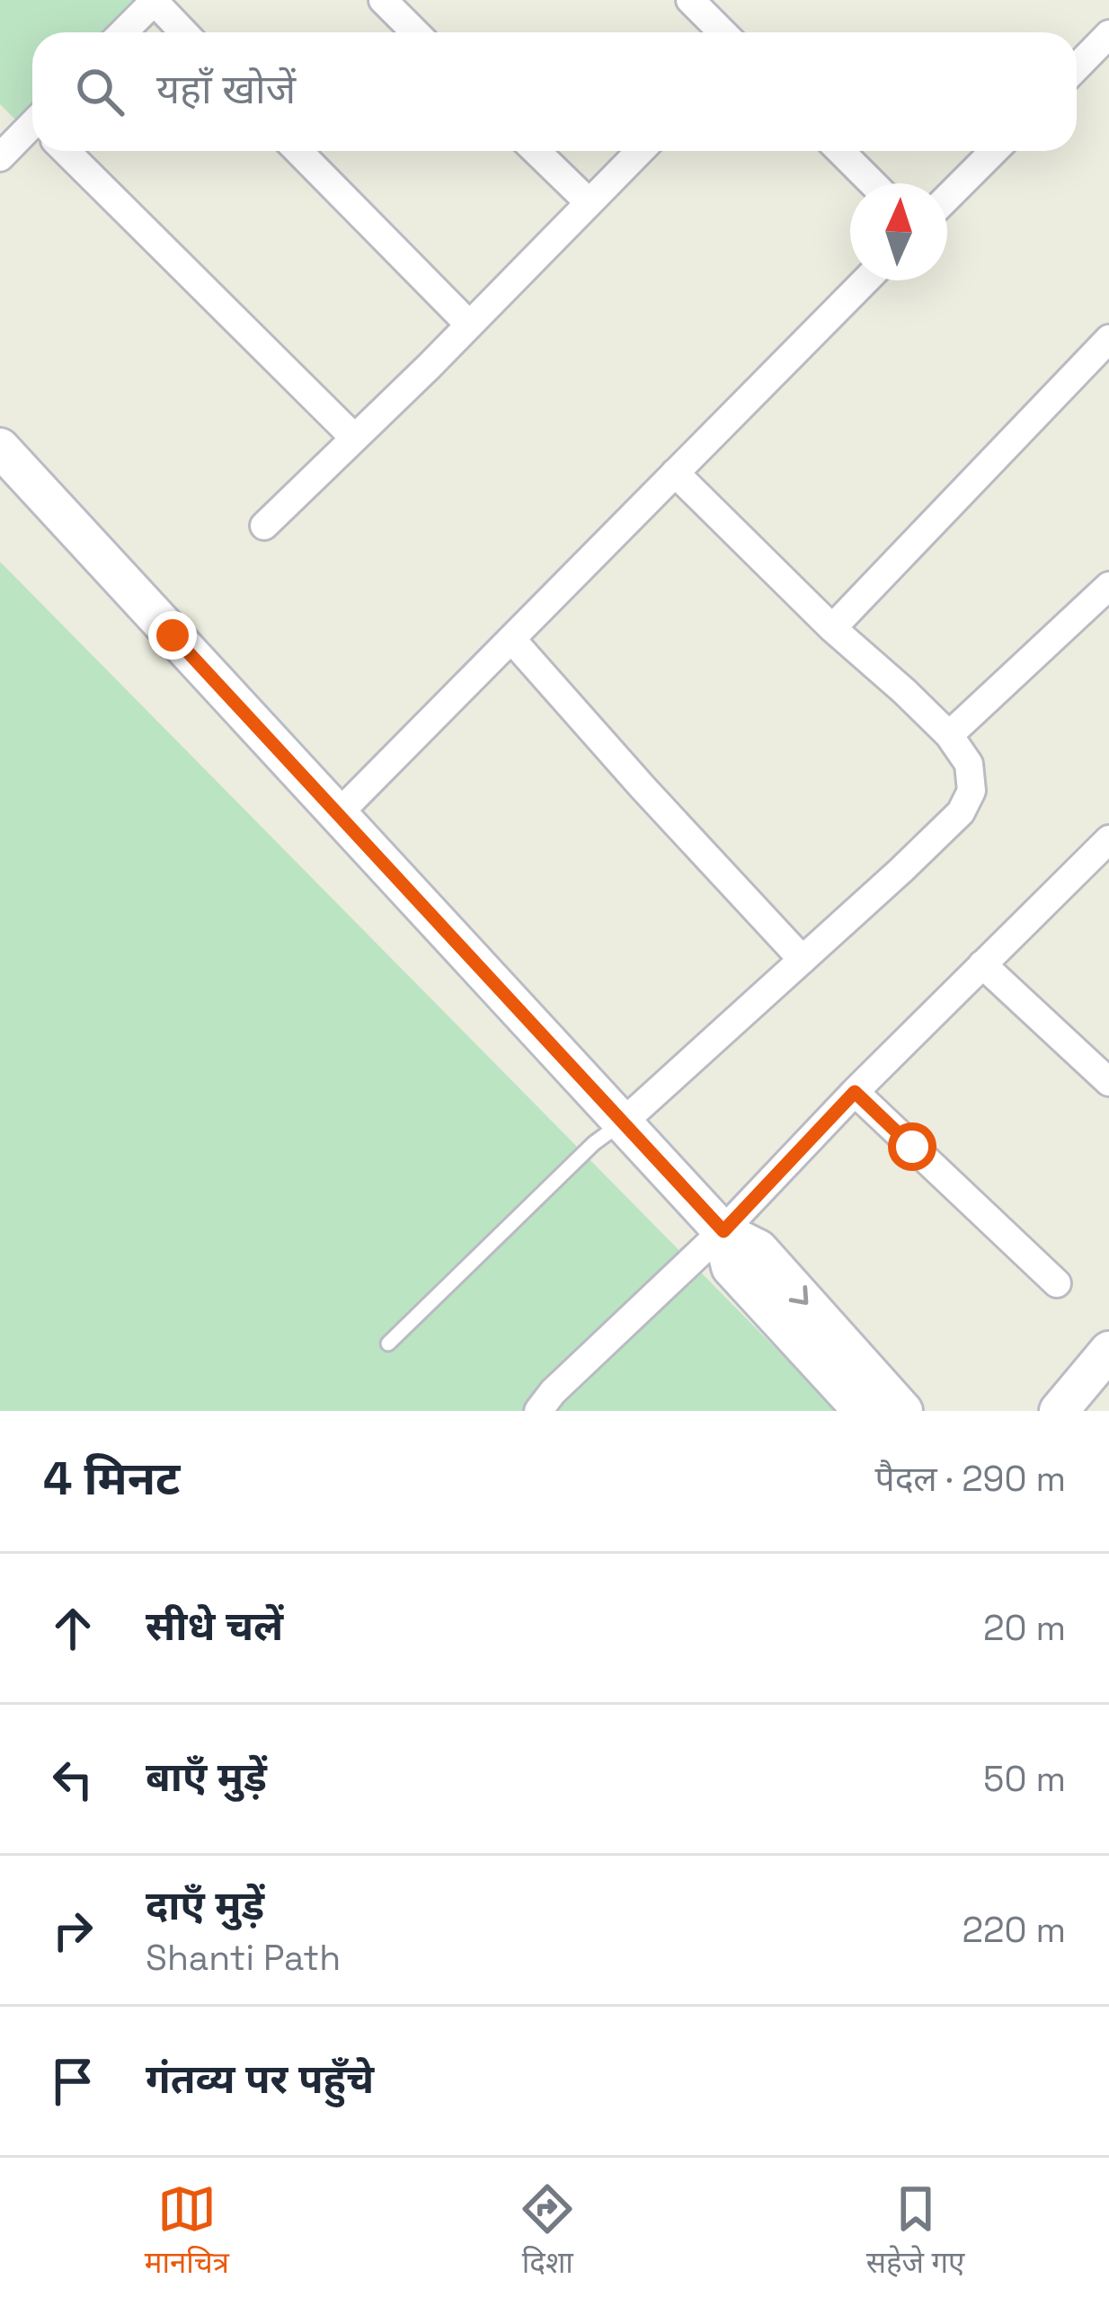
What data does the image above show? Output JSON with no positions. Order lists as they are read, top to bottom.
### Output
{
  "north": "top",
  "page": {
    "search": "यहाँ खोजें",
    "heading": ["4 मिनट", "पैदल · 290 m"],
    "list": [
      ["सीधे चलें", "20 m"],
      ["बाएँ मुड़ें", "50 m"],
      ["दाएँ मुड़ें", "Shanti Path", "220 m"],
      "गंतव्य पर पहुँचे"
    ],
    "nav": ["मानचित्र", "दिशा", "सहेजे गए"]
  }
}
